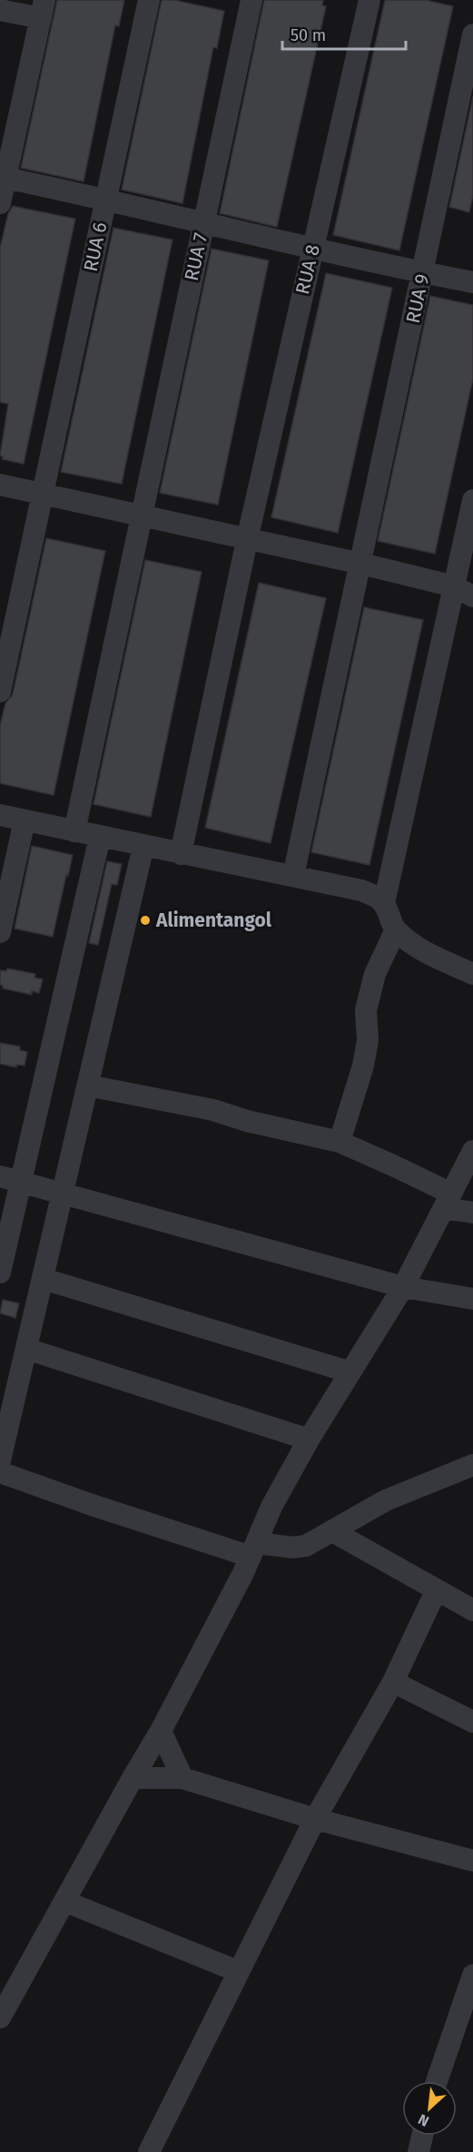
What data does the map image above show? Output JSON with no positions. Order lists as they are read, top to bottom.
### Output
{
  "streets": {
    "street": [
      "RUA 6",
      "RUA 7",
      "RUA 8",
      "RUA 9"
    ]
  },
  "places": ["Alimentangol"],
  "scale_bar": "50 m",
  "north": "bottom left"
}
